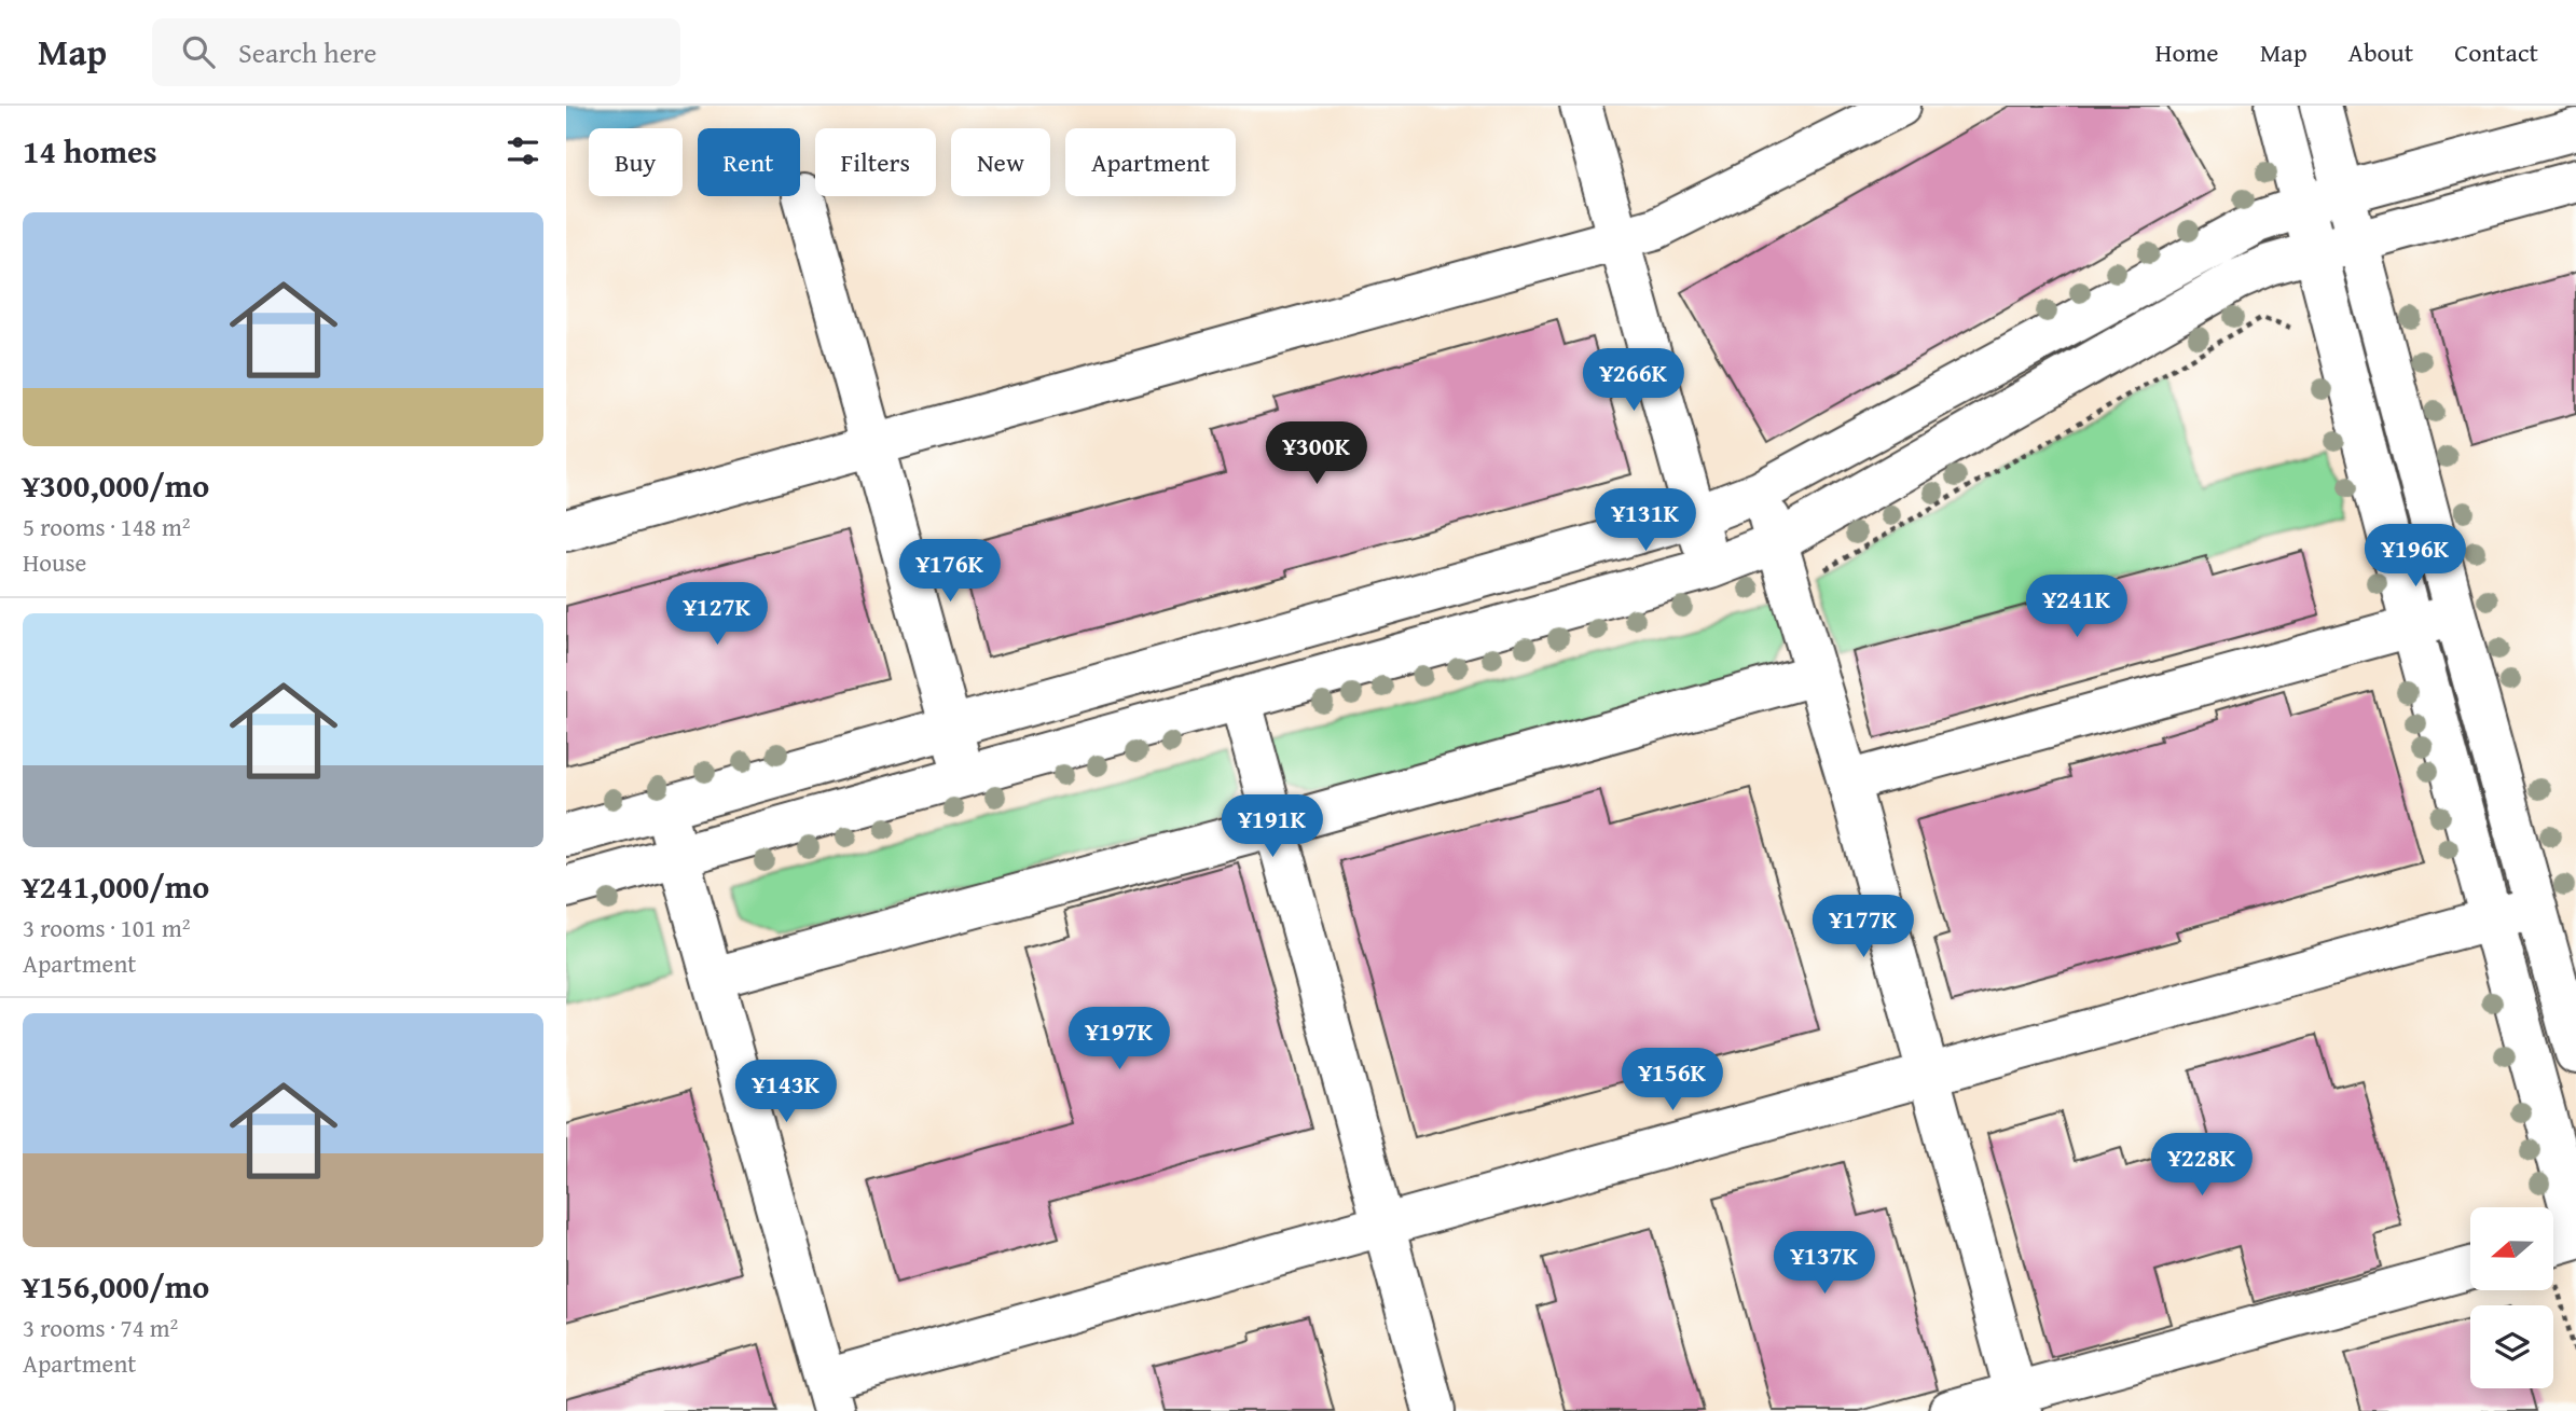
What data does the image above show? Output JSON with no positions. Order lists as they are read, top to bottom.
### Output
{
  "north": "left",
  "page": {
    "header": "Map",
    "search": "Search here",
    "nav": [
      "Home",
      "Map",
      "About",
      "Contact"
    ],
    "heading": "14 homes",
    "chip": [
      "Buy",
      "Rent",
      "Filters",
      "New",
      "Apartment"
    ],
    "list": [
      {
        "name": "¥300,000/mo",
        "note": "5 rooms · 148 m² · House"
      },
      {
        "name": "¥241,000/mo",
        "note": "3 rooms · 101 m² · Apartment"
      },
      {
        "name": "¥156,000/mo",
        "note": "3 rooms · 74 m² · Apartment"
      }
    ],
    "price": [
      "¥266K",
      "¥300K",
      "¥131K",
      "¥196K",
      "¥176K",
      "¥241K",
      "¥127K",
      "¥191K",
      "¥177K",
      "¥197K",
      "¥156K",
      "¥143K",
      "¥228K",
      "¥137K"
    ]
  }
}
